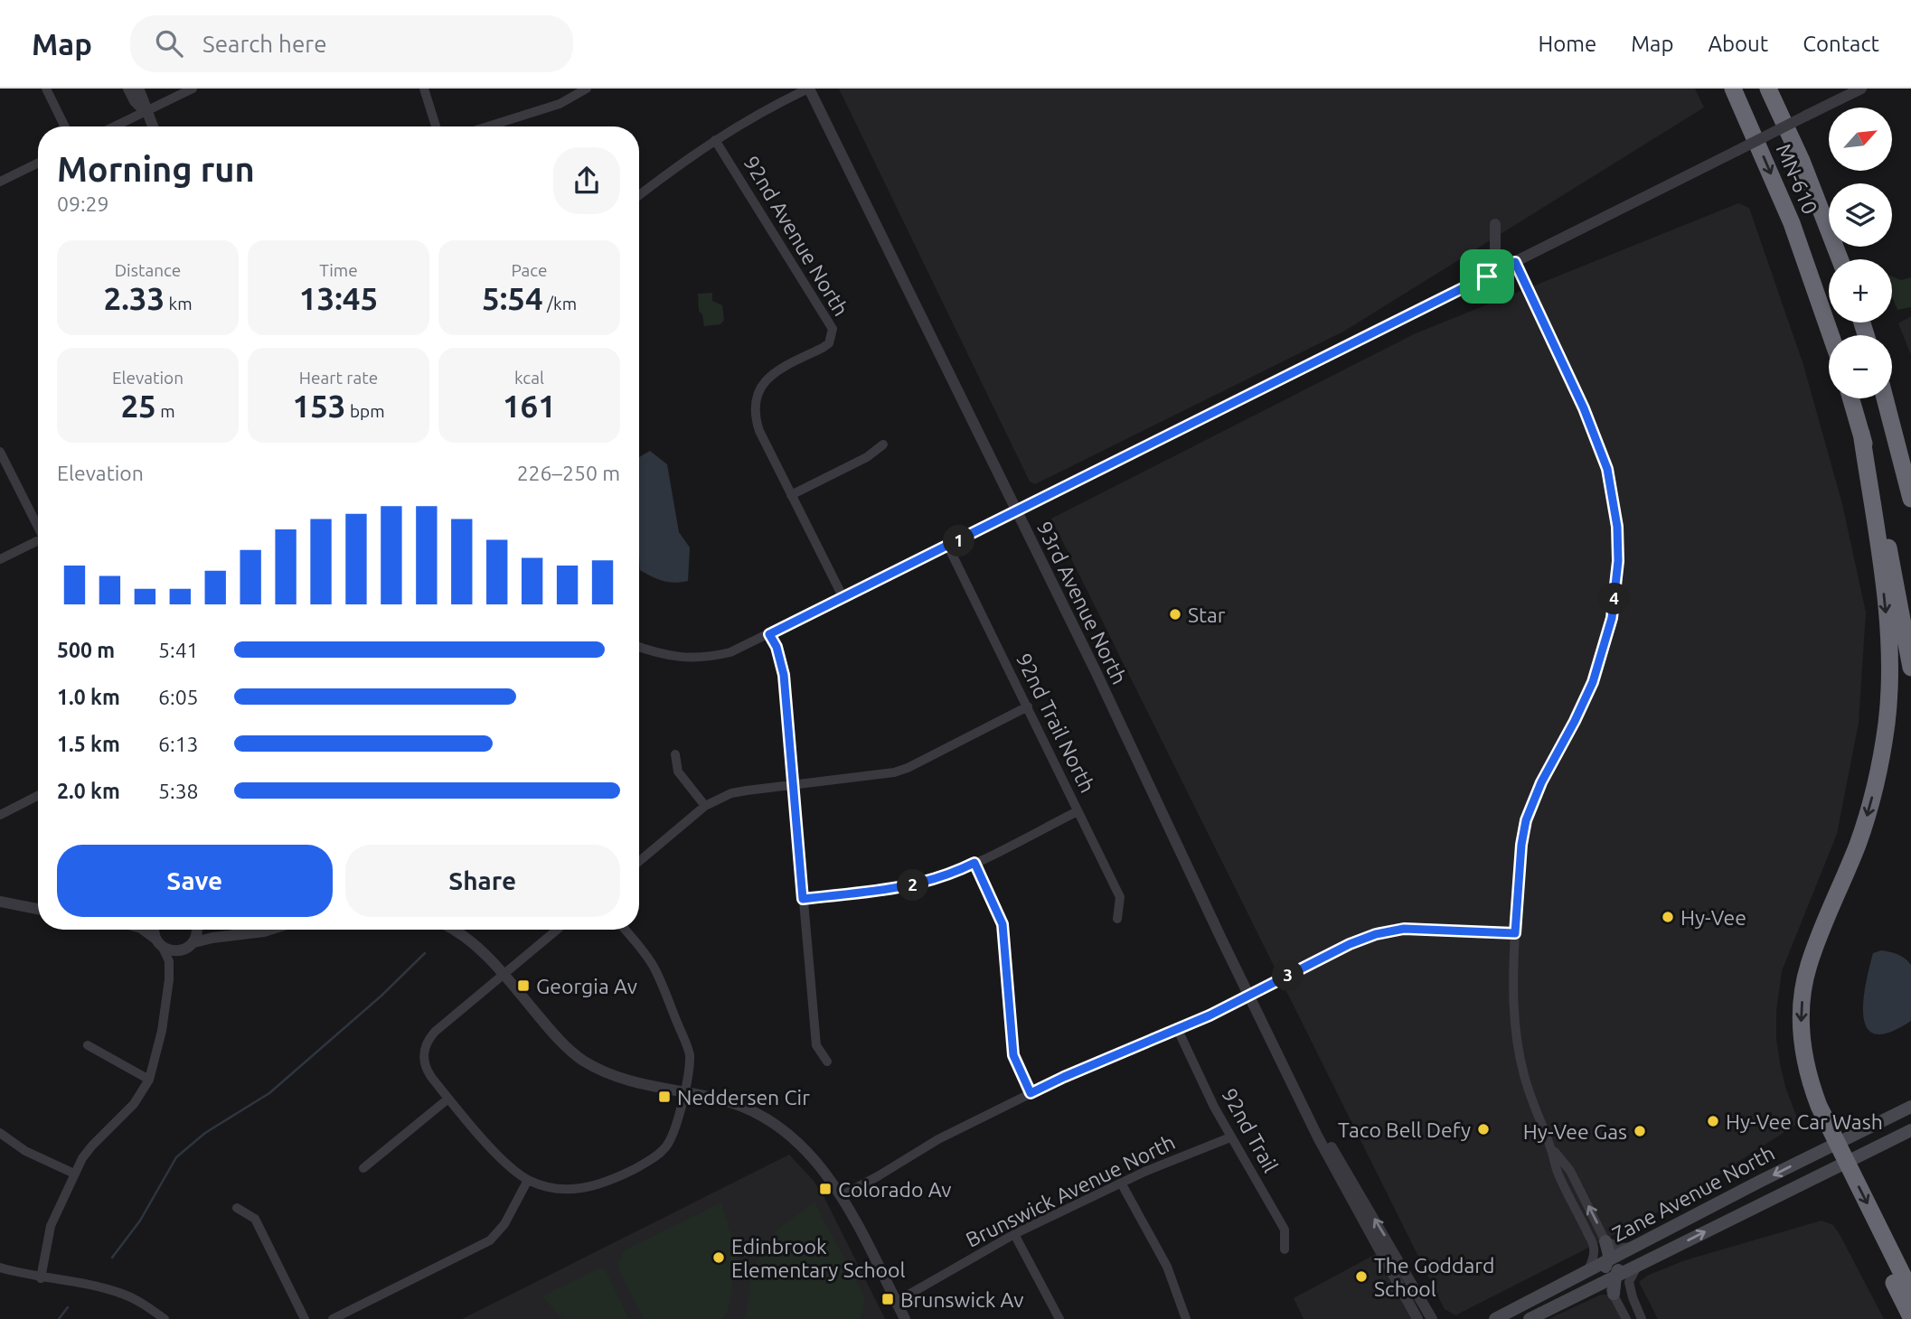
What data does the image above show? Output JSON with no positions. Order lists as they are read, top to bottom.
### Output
{
  "streets": {
    "highway": ["MN-610"],
    "main road": ["Zane Avenue North"],
    "street": [
      "92nd Avenue North",
      "93rd Avenue North",
      "92nd Trail North",
      "92nd Trail",
      "Brunswick Avenue North"
    ]
  },
  "crossings": [
    ["92nd Trail", "Brunswick Avenue North"]
  ],
  "places": {
    "other": [
      "Star",
      "Hy-Vee",
      "Hy-Vee Car Wash",
      "Taco Bell Defy",
      "Hy-Vee Gas",
      "Edinbrook Elementary School",
      "The Goddard School"
    ],
    "transit": [
      "Georgia Av",
      "Neddersen Cir",
      "Colorado Av",
      "Brunswick Av"
    ]
  },
  "north": "top right",
  "page": {
    "header": "Map",
    "search": "Search here",
    "nav": [
      "Home",
      "Map",
      "About",
      "Contact"
    ],
    "map_buttons": ["+", "−"],
    "heading": ["Morning run", "09:29"],
    "stats": [
      ["Distance", "2.33 km"],
      ["Time", "13:45"],
      ["Pace", "5:54 /km"],
      ["Elevation", "25 m"],
      ["Heart rate", "153 bpm"],
      ["kcal", "161"]
    ],
    "chart": ["Elevation", "226–250 m"],
    "pins": [
      "1",
      "4",
      "2",
      "3"
    ],
    "list": [
      {
        "name": "500 m",
        "note": "5:41"
      },
      {
        "name": "1.0 km",
        "note": "6:05"
      },
      {
        "name": "1.5 km",
        "note": "6:13"
      },
      {
        "name": "2.0 km",
        "note": "5:38"
      }
    ],
    "buttons": ["Save", "Share"]
  }
}
